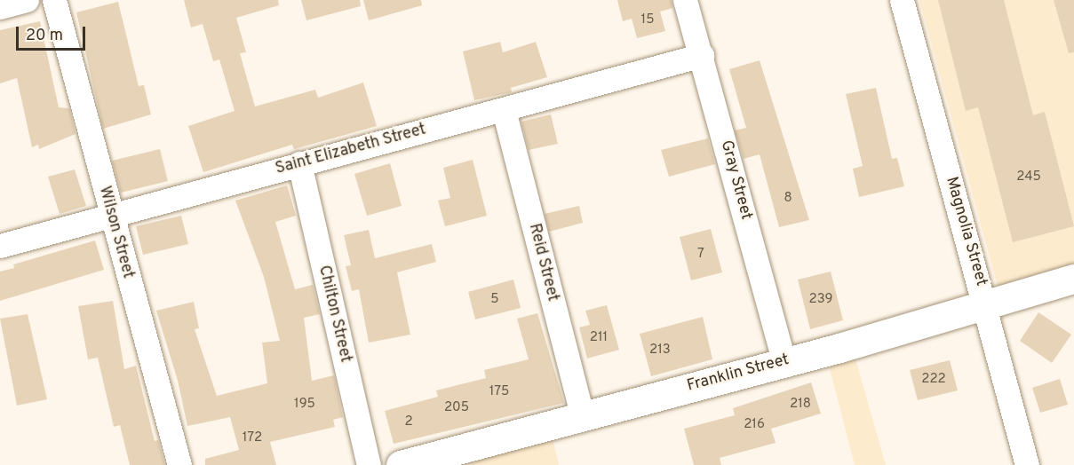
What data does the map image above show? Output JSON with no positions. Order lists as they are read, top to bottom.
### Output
{
  "streets": {
    "street": [
      "Saint Elizabeth Street",
      "Gray Street",
      "Magnolia Street",
      "Wilson Street",
      "Reid Street",
      "Chilton Street",
      "Franklin Street"
    ]
  },
  "crossings": [
    ["Saint Elizabeth Street", "Gray Street"],
    ["Saint Elizabeth Street", "Wilson Street"],
    ["Saint Elizabeth Street", "Reid Street"],
    ["Saint Elizabeth Street", "Chilton Street"],
    ["Gray Street", "Franklin Street"],
    ["Magnolia Street", "Franklin Street"],
    ["Reid Street", "Franklin Street"]
  ],
  "house_numbers": [
    "15",
    "245",
    "8",
    "7",
    "5",
    "239",
    "211",
    "213",
    "222",
    "175",
    "195",
    "218",
    "205",
    "2",
    "216",
    "172"
  ],
  "scale_bar": "20 m"
}
